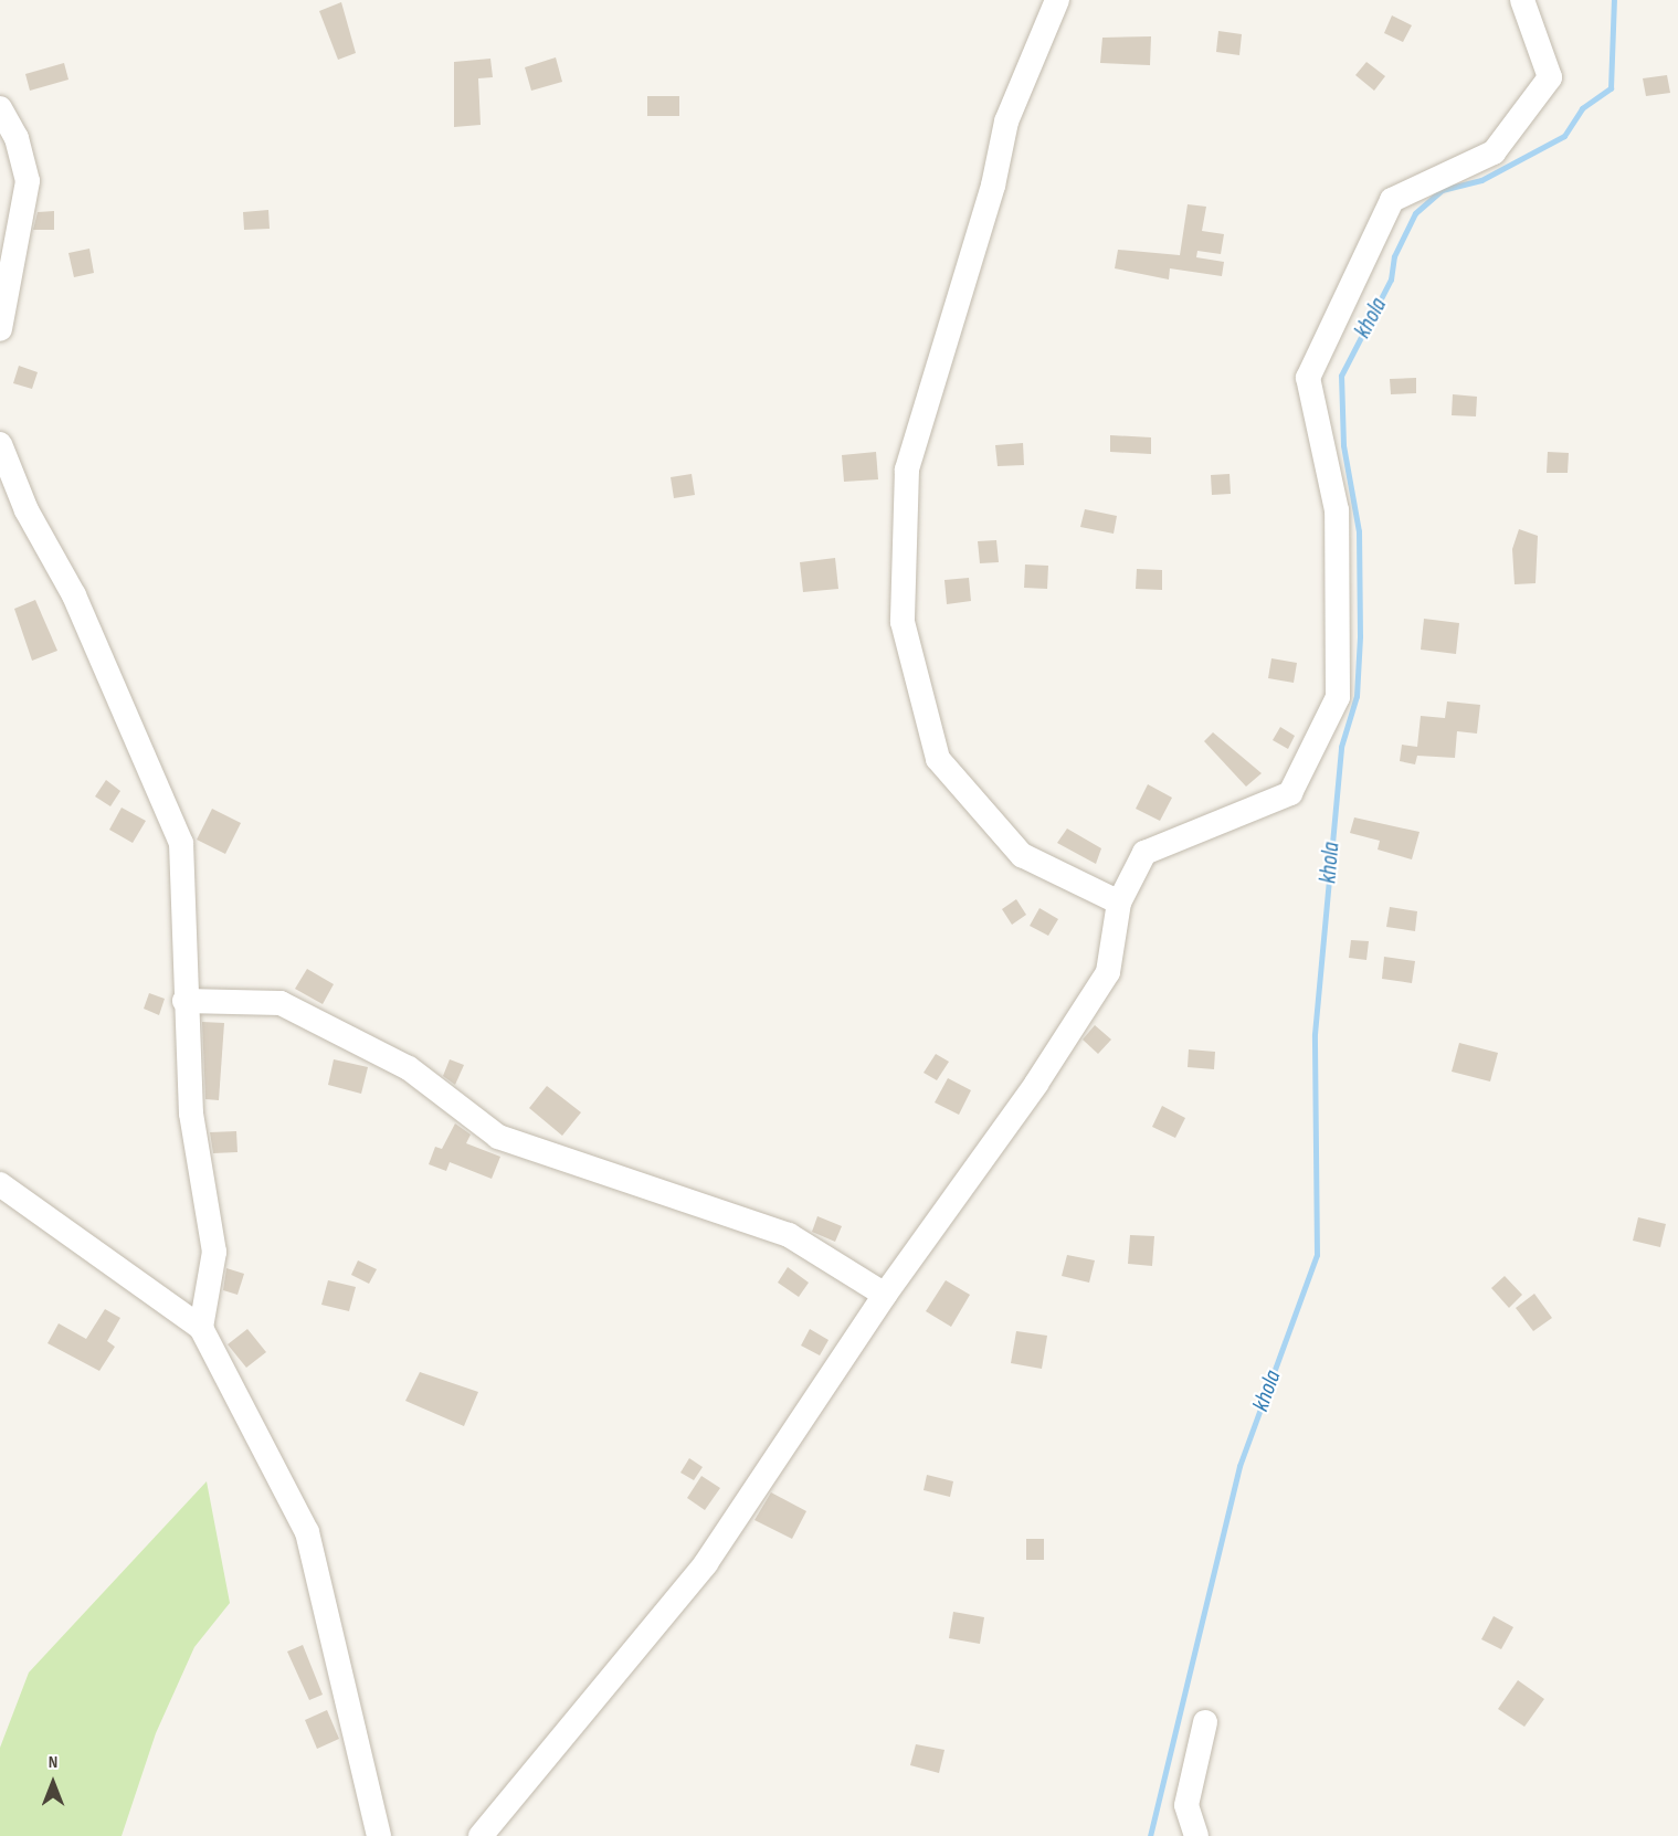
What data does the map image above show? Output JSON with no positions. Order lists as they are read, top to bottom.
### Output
{
  "water": ["khola"],
  "north": "top"
}
